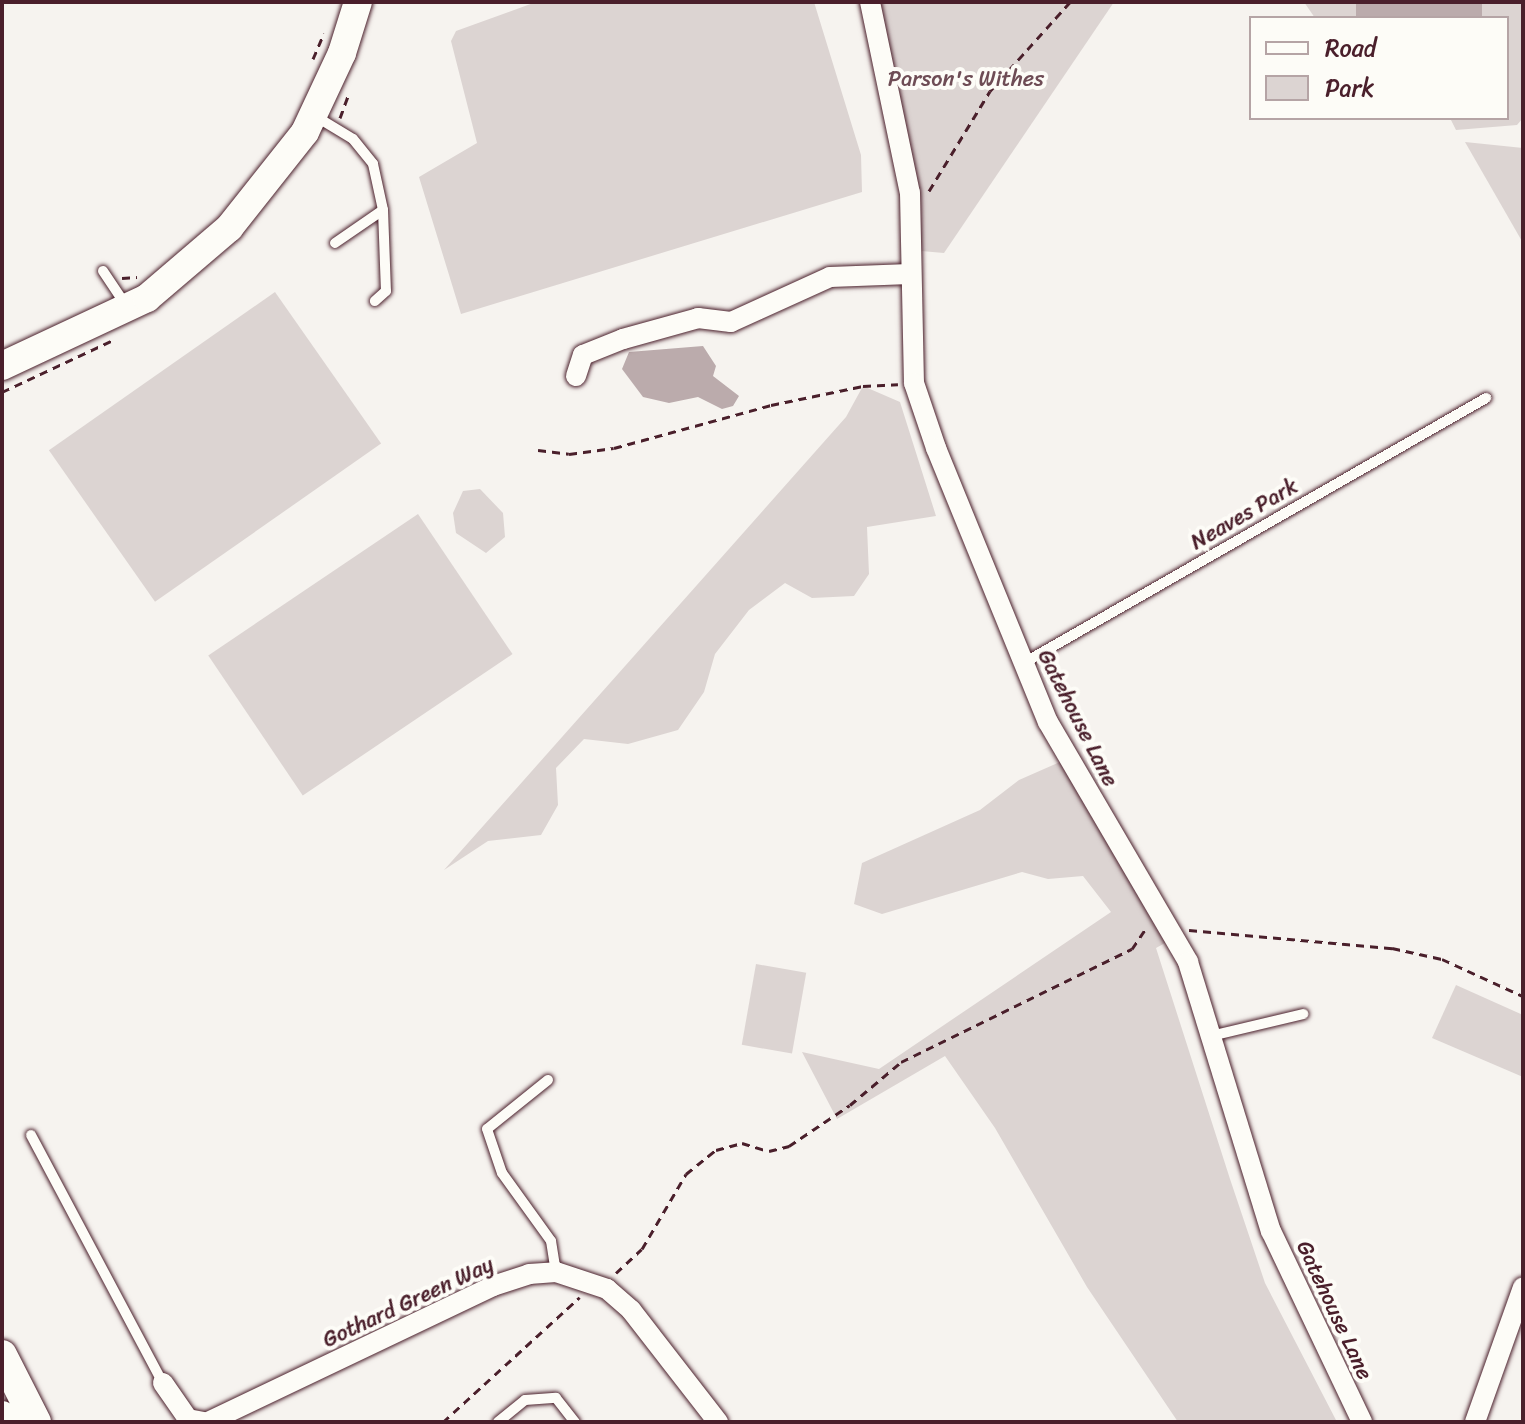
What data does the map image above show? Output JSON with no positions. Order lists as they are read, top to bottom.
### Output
{
  "streets": {
    "street": ["Gatehouse Lane", "Gothard Green Way"],
    "lane": ["Neaves Park"]
  },
  "crossings": [
    ["Neaves Park", "Gatehouse Lane"]
  ],
  "parks": ["Parson's Withes"],
  "legend": ["Road", "Park"]
}
